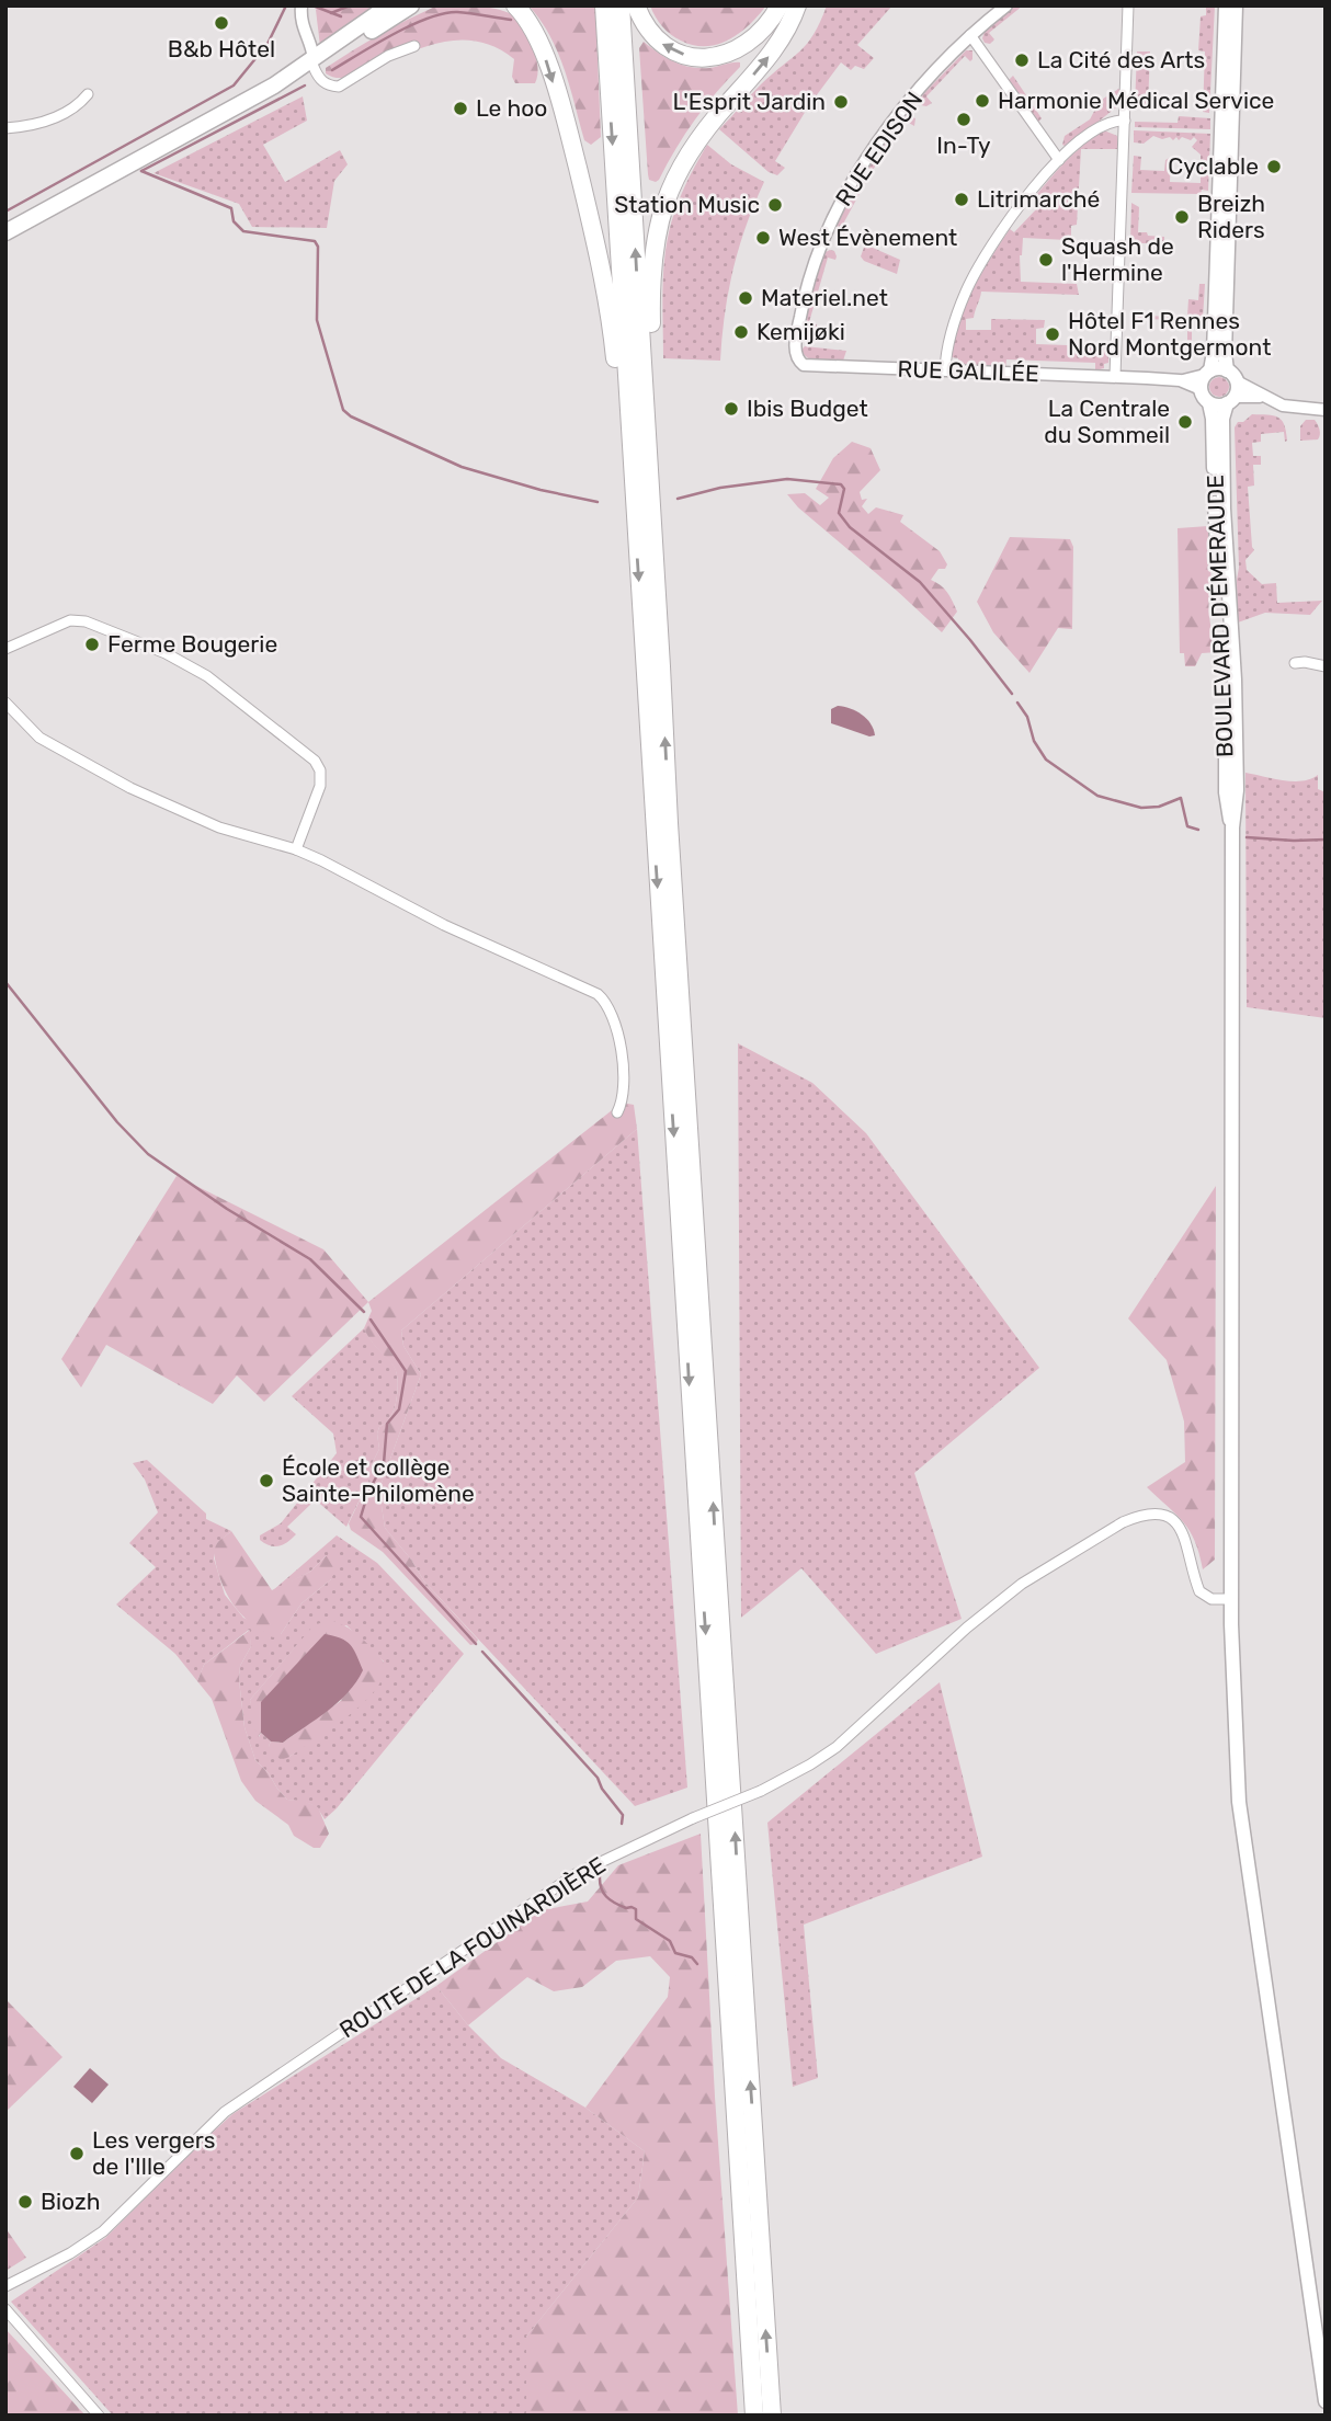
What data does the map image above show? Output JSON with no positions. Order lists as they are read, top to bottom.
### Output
{
  "streets": {
    "main road": ["BOULEVARD D'ÉMERAUDE"],
    "street": ["RUE EDISON", "RUE GALILÉE", "ROUTE DE LA FOUINARDIÈRE"]
  },
  "crossings": [
    ["RUE EDISON", "RUE GALILÉE"],
    ["RUE GALILÉE", "BOULEVARD D'ÉMERAUDE"]
  ],
  "places": [
    "B&b Hôtel",
    "La Cité des Arts",
    "Harmonie Médical Service",
    "L'Esprit Jardin",
    "Le hoo",
    "In-Ty",
    "Cyclable",
    "Litrimarché",
    "Station Music",
    "Breizh Riders",
    "West Évènement",
    "Squash de l'Hermine",
    "Materiel.net",
    "Kemijøki",
    "Hôtel F1 Rennes Nord Montgermont",
    "Ibis Budget",
    "La Centrale du Sommeil",
    "Ferme Bougerie",
    "École et collège Sainte-Philomène",
    "Les vergers de l'Ille",
    "Biozh"
  ]
}
